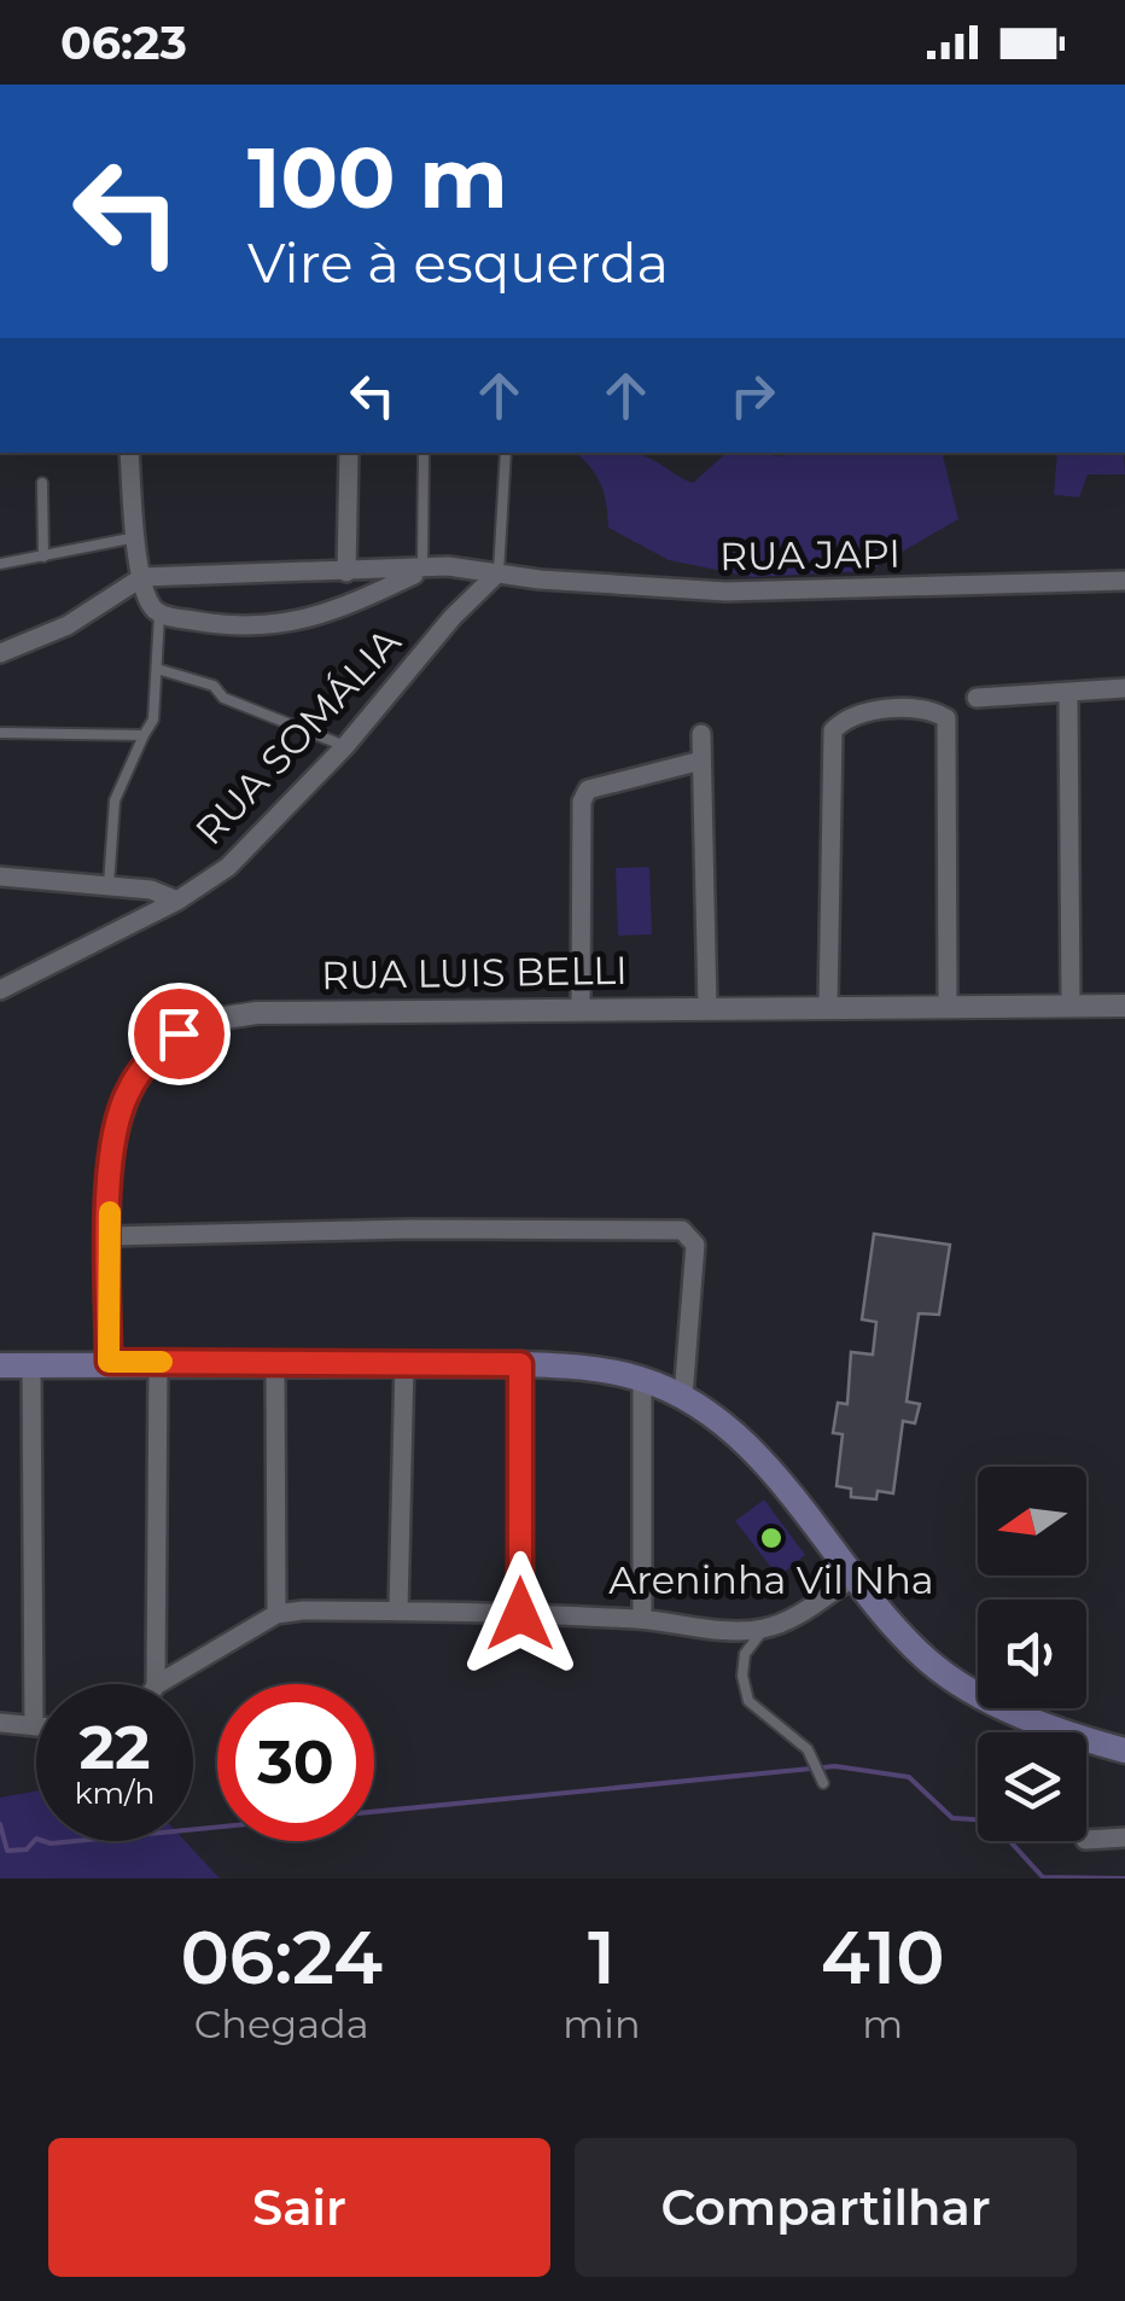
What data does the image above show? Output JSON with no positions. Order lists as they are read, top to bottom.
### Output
{
  "streets": {
    "street": ["RUA JAPI", "RUA SOMÁLIA", "RUA LUIS BELLI"]
  },
  "crossings": [
    ["RUA JAPI", "RUA SOMÁLIA"]
  ],
  "places": ["Areninha Vil Nha"],
  "north": "left",
  "page": {
    "status": "06:23",
    "turn": ["100 m", "Vire à esquerda"],
    "speed": "22 km/h",
    "limit": "30",
    "eta": [
      "06:24",
      "Chegada",
      "1",
      "min",
      "410",
      "m"
    ],
    "buttons": ["Sair", "Compartilhar"]
  }
}
